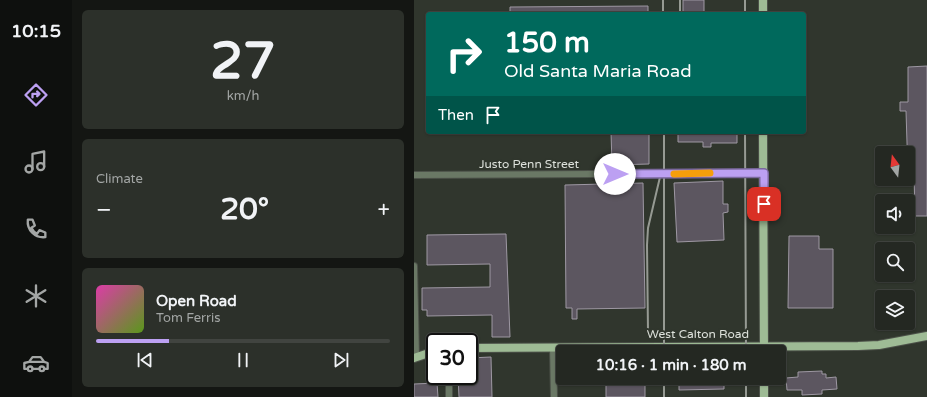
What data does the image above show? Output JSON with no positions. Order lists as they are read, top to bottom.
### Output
{
  "streets": {
    "main road": ["West Calton Road"],
    "street": ["Justo Penn Street"]
  },
  "north": "top",
  "page": {
    "tabs": "10:15",
    "tile": [
      ["27", "km/h"],
      "Climate"
    ],
    "turn": ["150 m", "Old Santa Maria Road"],
    "then": "Then",
    "heat": ["−", "20°", "+"],
    "song": ["Open Road", "Tom Ferris"],
    "limit": "30",
    "trip": "10:16 · 1 min · 180 m"
  }
}
